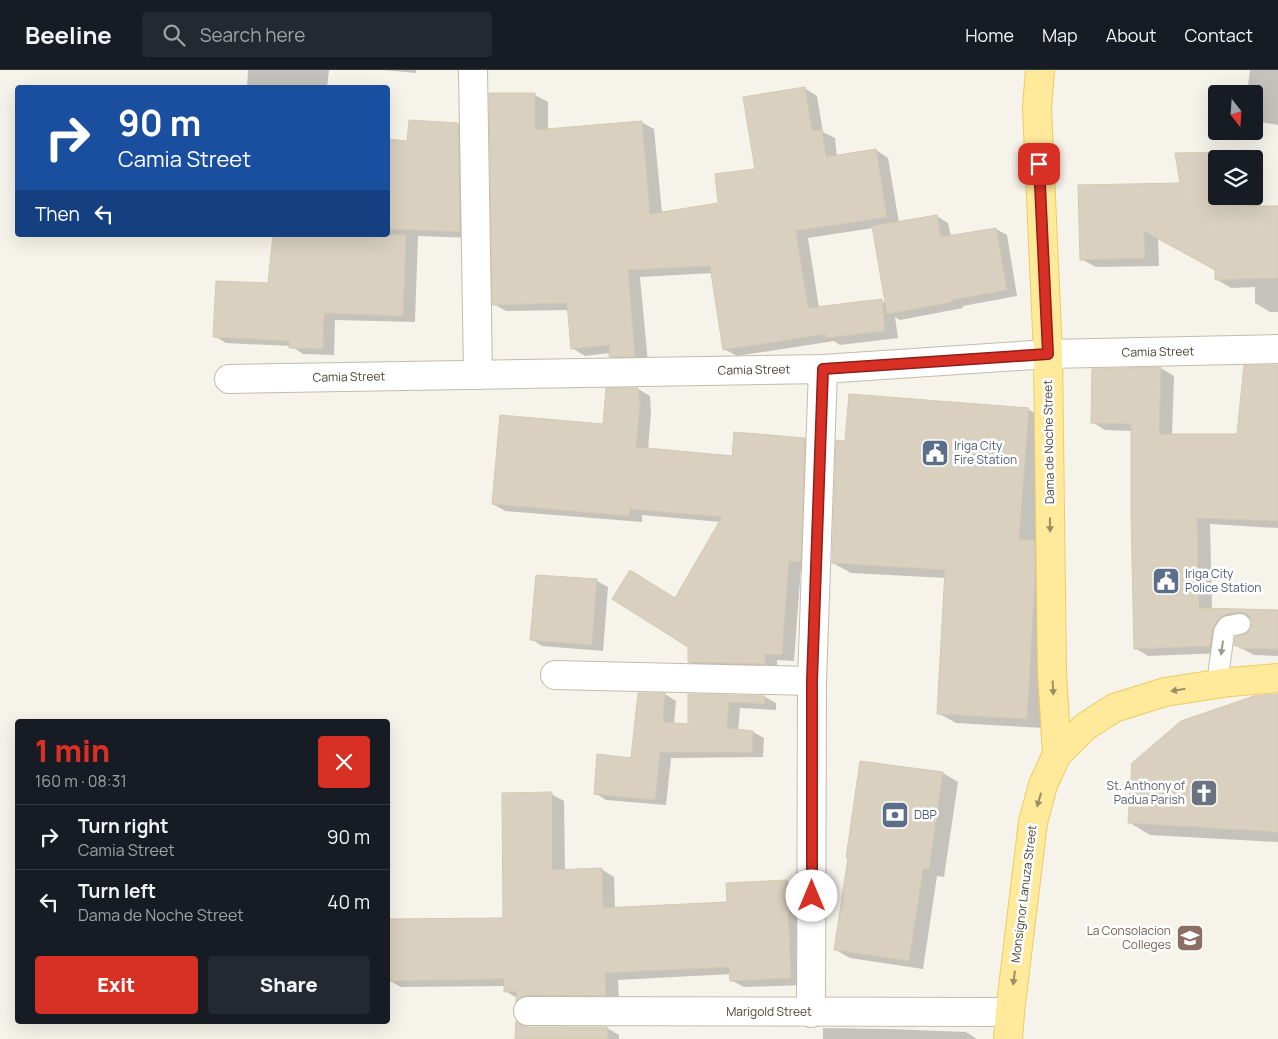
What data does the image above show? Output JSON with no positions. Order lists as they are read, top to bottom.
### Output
{
  "streets": {
    "main road": ["Dama de Noche Street", "Monsignor Lanuza Street"],
    "street": ["Camia Street", "Marigold Street"]
  },
  "crossings": [
    ["Camia Street", "Dama de Noche Street"],
    ["Dama de Noche Street", "Monsignor Lanuza Street"],
    ["Monsignor Lanuza Street", "Marigold Street"]
  ],
  "one_way": ["Dama de Noche Street", "Monsignor Lanuza Street"],
  "places": {
    "public building": ["Iriga City Fire Station", "Iriga City Police Station"],
    "church": ["St. Anthony of Padua Parish"],
    "bank": ["DBP"],
    "school or university": ["La Consolacion Colleges"]
  },
  "north": "bottom",
  "page": {
    "header": "Beeline",
    "search": "Search here",
    "nav": [
      "Home",
      "Map",
      "About",
      "Contact"
    ],
    "turn": ["90 m", "Camia Street"],
    "then": "Then",
    "heading": ["1 min", "160 m · 08:31"],
    "list": [
      {
        "name": "Turn right",
        "note": "Camia Street",
        "value": "90 m"
      },
      {
        "name": "Turn left",
        "note": "Dama de Noche Street",
        "value": "40 m"
      }
    ],
    "buttons": ["Exit", "Share"]
  }
}
